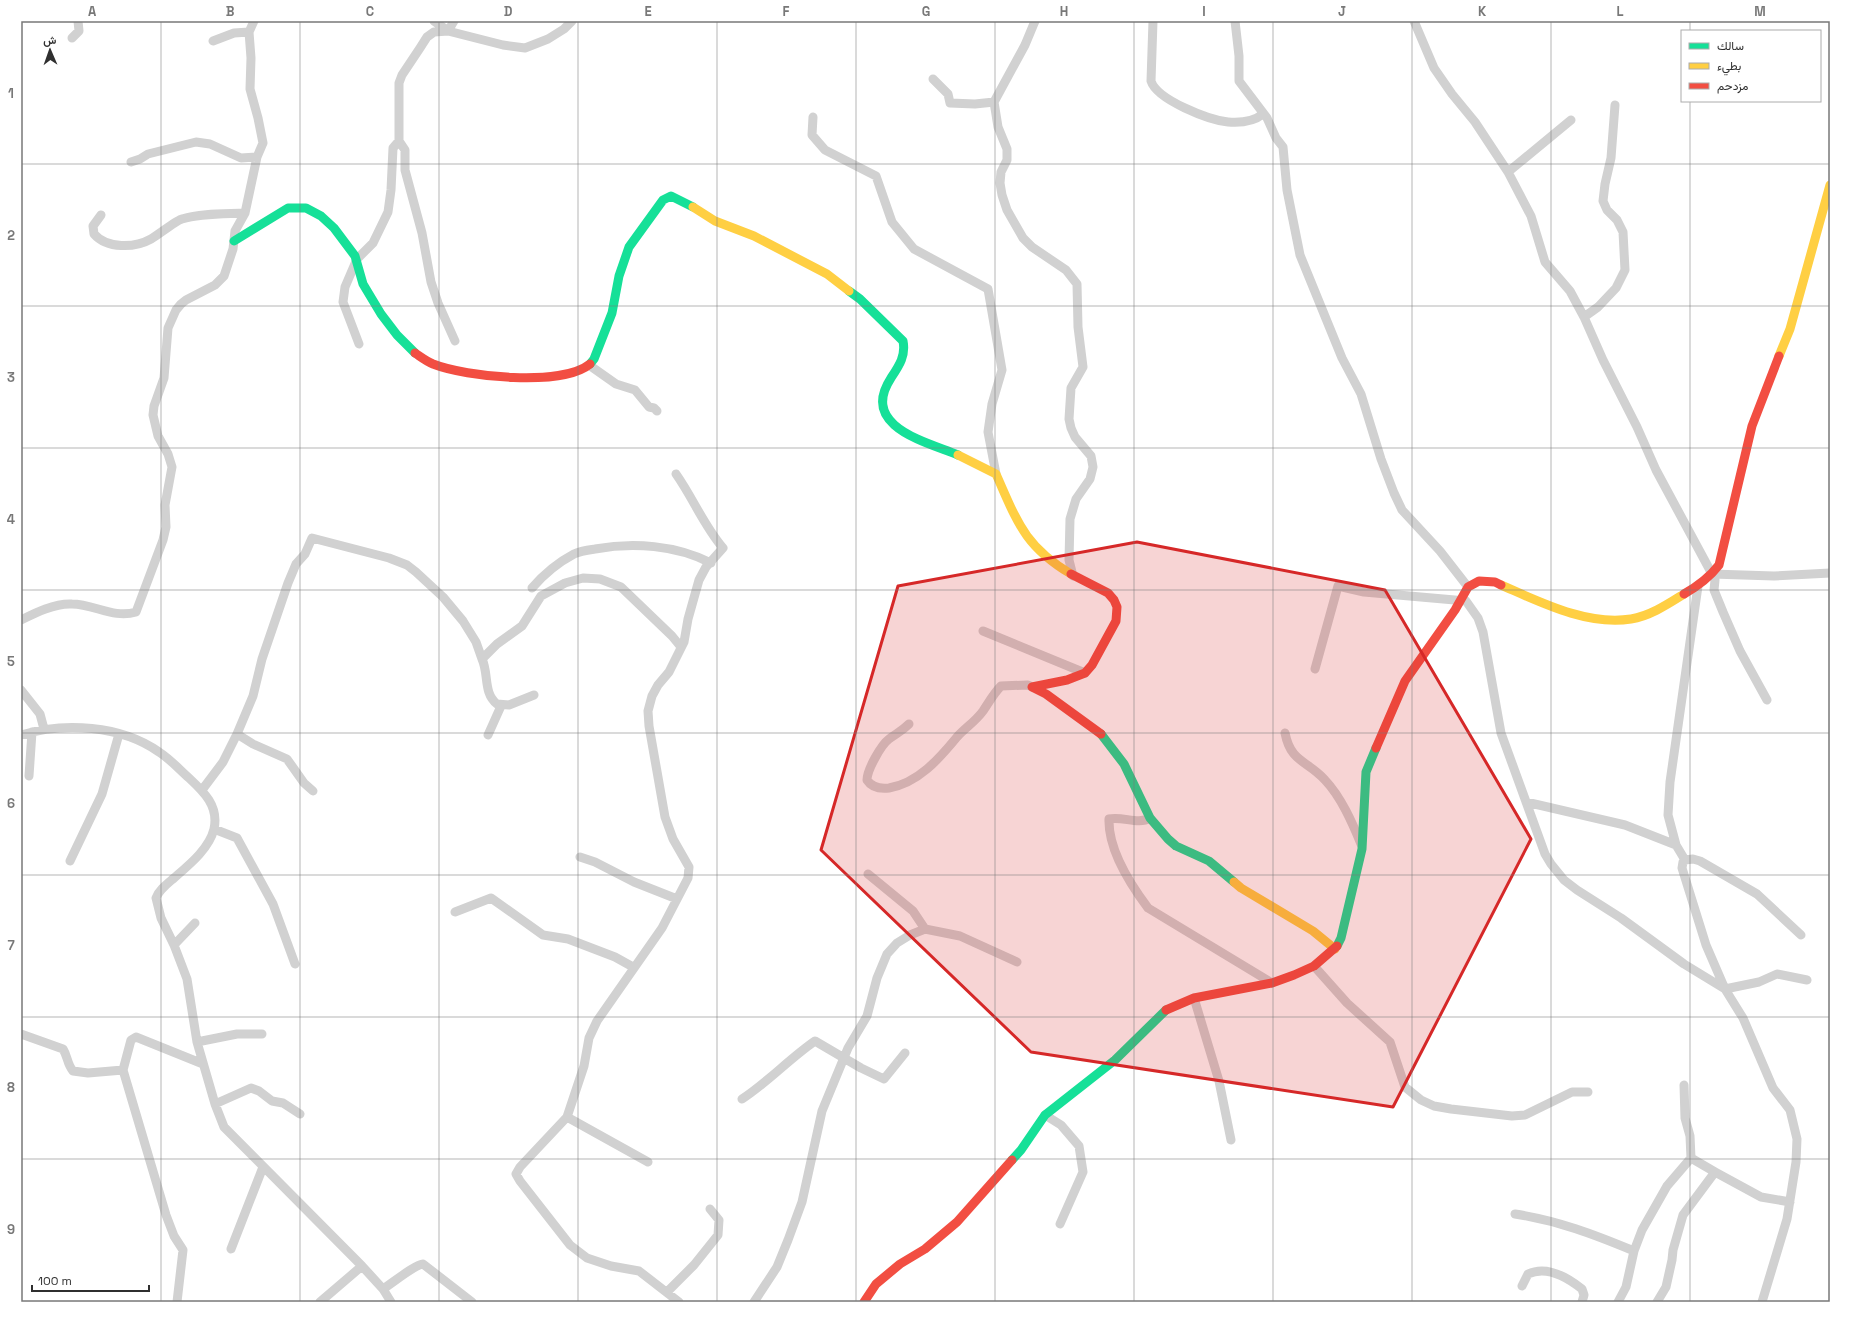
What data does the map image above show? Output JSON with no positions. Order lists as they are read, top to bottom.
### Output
{
  "legend": ["سالك", "بطيء", "مزدحم"],
  "scale_bar": "100 m",
  "north": "top",
  "grid": {
    "columns": [
      "A",
      "B",
      "C",
      "D",
      "E",
      "F",
      "G",
      "H",
      "I",
      "J",
      "K",
      "L",
      "M"
    ],
    "rows": [
      "1",
      "2",
      "3",
      "4",
      "5",
      "6",
      "7",
      "8",
      "9"
    ]
  }
}
